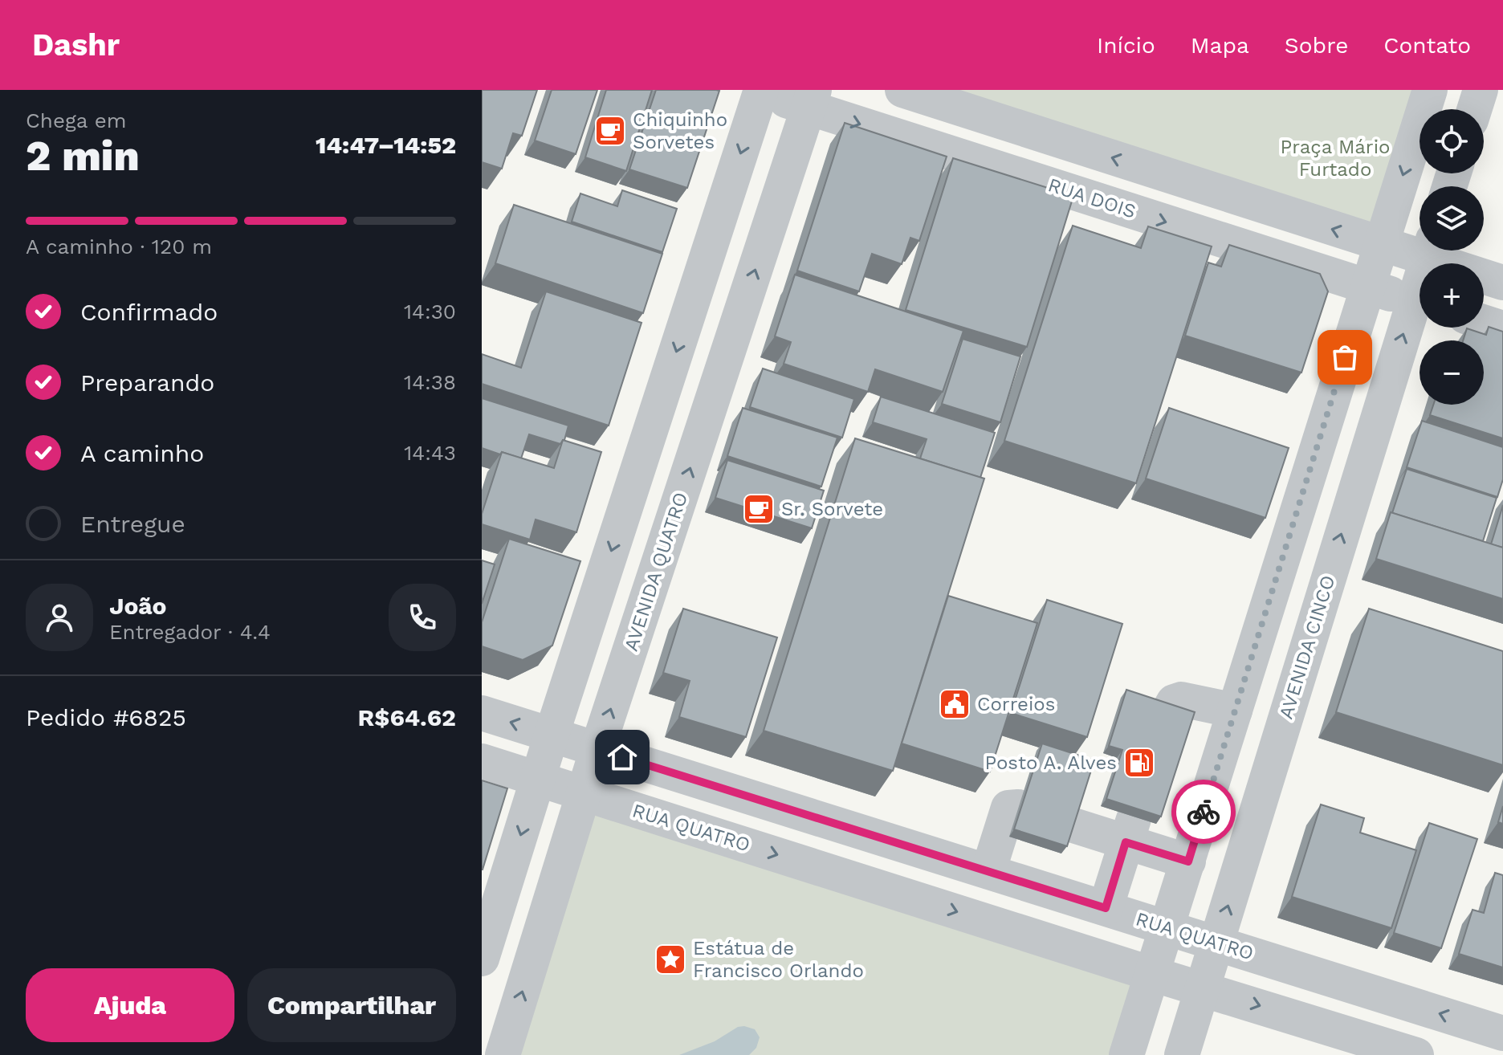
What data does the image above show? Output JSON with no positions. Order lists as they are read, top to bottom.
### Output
{
  "streets": {
    "street": [
      "RUA DOIS",
      "AVENIDA QUATRO",
      "AVENIDA CINCO",
      "RUA QUATRO"
    ]
  },
  "crossings": [
    ["RUA DOIS", "AVENIDA QUATRO"],
    ["AVENIDA QUATRO", "RUA QUATRO"],
    ["AVENIDA CINCO", "RUA QUATRO"]
  ],
  "parks": ["Praça Mário Furtado"],
  "places": {
    "cafe": ["Chiquinho Sorvetes", "Sr. Sorvete"],
    "public building": ["Correios"],
    "fuel station": ["Posto A. Alves"],
    "place": ["Estátua de Francisco Orlando"]
  },
  "page": {
    "header": "Dashr",
    "nav": [
      "Início",
      "Mapa",
      "Sobre",
      "Contato"
    ],
    "heading": ["2 min", "Chega em", "14:47–14:52"],
    "panel": [
      "João",
      "Entregador · 4.4",
      "Pedido #6825",
      "R$64.62"
    ],
    "map_buttons": ["+", "−"],
    "bar": "A caminho · 120 m",
    "list": [
      ["Confirmado", "14:30"],
      ["Preparando", "14:38"],
      ["A caminho", "14:43"],
      "Entregue"
    ],
    "buttons": ["Ajuda", "Compartilhar"]
  }
}
